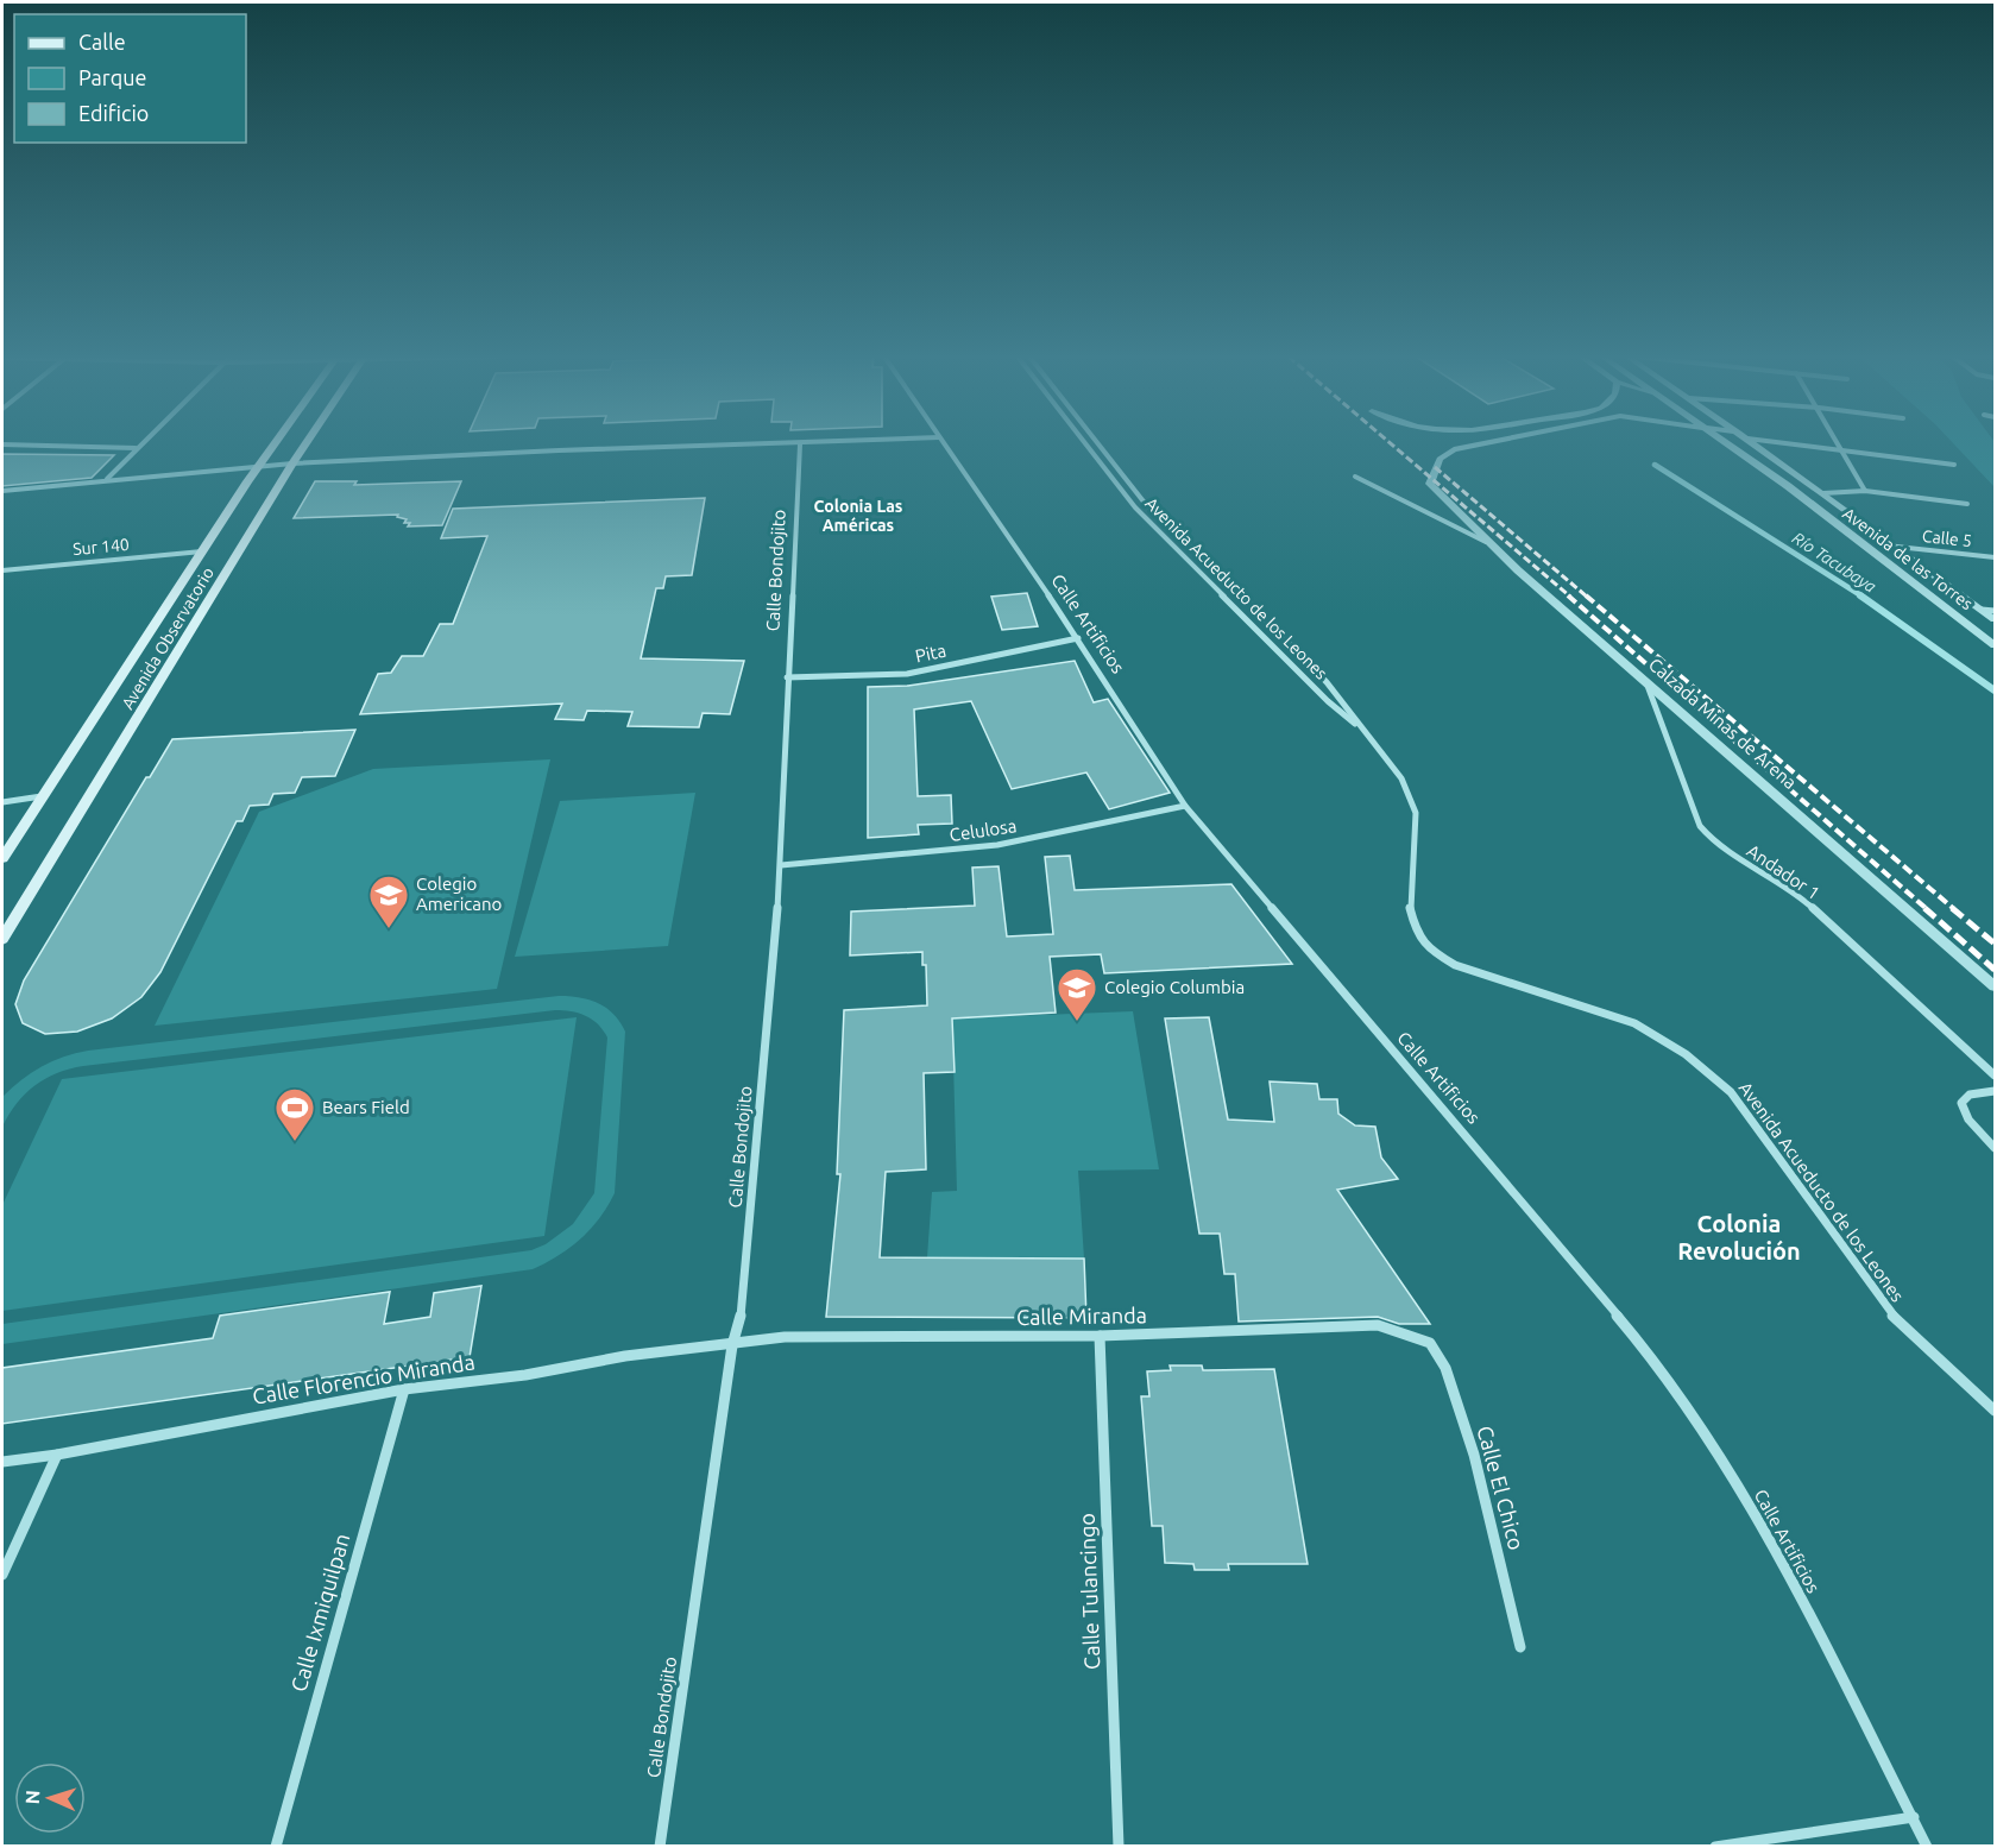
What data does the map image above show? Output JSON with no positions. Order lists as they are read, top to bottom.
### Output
{
  "streets": {
    "main road": ["Avenida Observatorio"],
    "street": [
      "Calle 5",
      "Sur 140",
      "Avenida de las Torres",
      "Calle Bondojito",
      "Avenida Acueducto de los Leones",
      "Calle Artificios",
      "Pita",
      "Calzada Minas de Arena",
      "Celulosa",
      "Andador 1",
      "Calle Miranda",
      "Calle Florencio Miranda",
      "Calle El Chico",
      "Calle Tulancingo",
      "Calle Ixmiquilpan"
    ]
  },
  "crossings": [
    ["Calle 5", "Avenida de las Torres"],
    ["Sur 140", "Avenida Observatorio"],
    ["Calle Bondojito", "Pita"],
    ["Calle Bondojito", "Celulosa"],
    ["Calle Bondojito", "Calle Miranda"],
    ["Calle Bondojito", "Calle Florencio Miranda"],
    ["Calle Artificios", "Pita"],
    ["Calle Artificios", "Celulosa"],
    ["Calzada Minas de Arena", "Andador 1"],
    ["Calle Miranda", "Calle Florencio Miranda"],
    ["Calle Miranda", "Calle El Chico"],
    ["Calle Miranda", "Calle Tulancingo"],
    ["Calle Florencio Miranda", "Calle Ixmiquilpan"]
  ],
  "districts": ["Colonia Las Américas", "Colonia Revolución"],
  "water": ["Río Tacubaya"],
  "places": {
    "school or university": ["Colegio Americano", "Colegio Columbia"],
    "sports": ["Bears Field"]
  },
  "legend": ["Calle", "Parque", "Edificio"],
  "north": "left"
}
